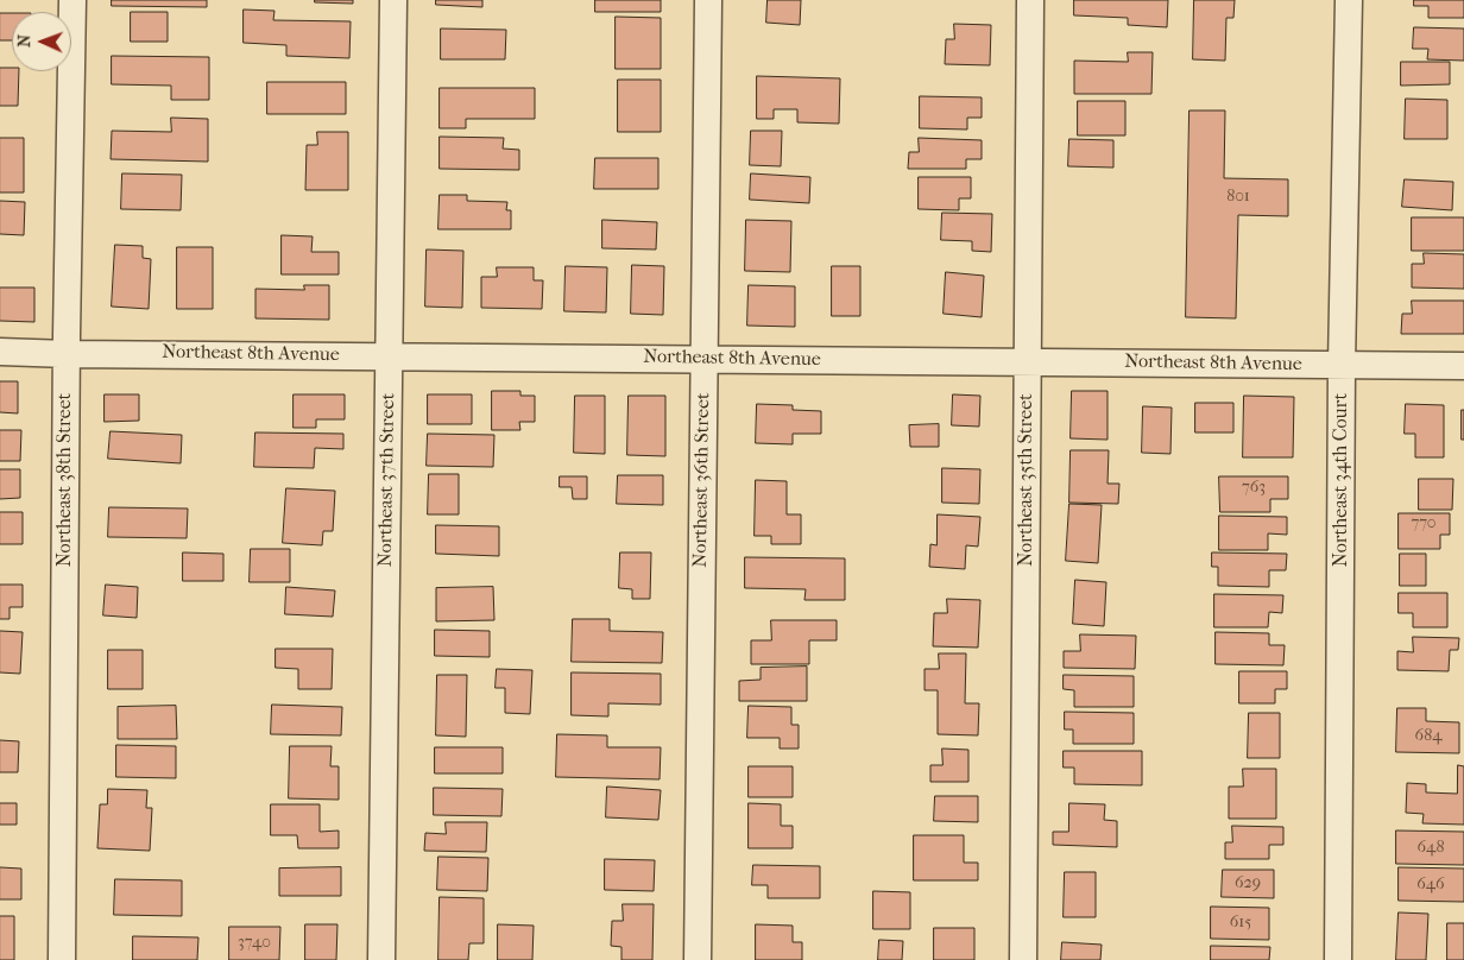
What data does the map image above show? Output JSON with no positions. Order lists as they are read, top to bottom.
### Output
{
  "streets": {
    "street": [
      "Northeast 8th Avenue",
      "Northeast 38th Street",
      "Northeast 37th Street",
      "Northeast 36th Street",
      "Northeast 35th Street",
      "Northeast 34th Court"
    ]
  },
  "crossings": [
    ["Northeast 8th Avenue", "Northeast 38th Street"],
    ["Northeast 8th Avenue", "Northeast 37th Street"],
    ["Northeast 8th Avenue", "Northeast 36th Street"],
    ["Northeast 8th Avenue", "Northeast 35th Street"],
    ["Northeast 8th Avenue", "Northeast 34th Court"]
  ],
  "house_numbers": [
    "801",
    "763",
    "770",
    "684",
    "648",
    "629",
    "646",
    "615",
    "3740"
  ],
  "north": "left"
}
